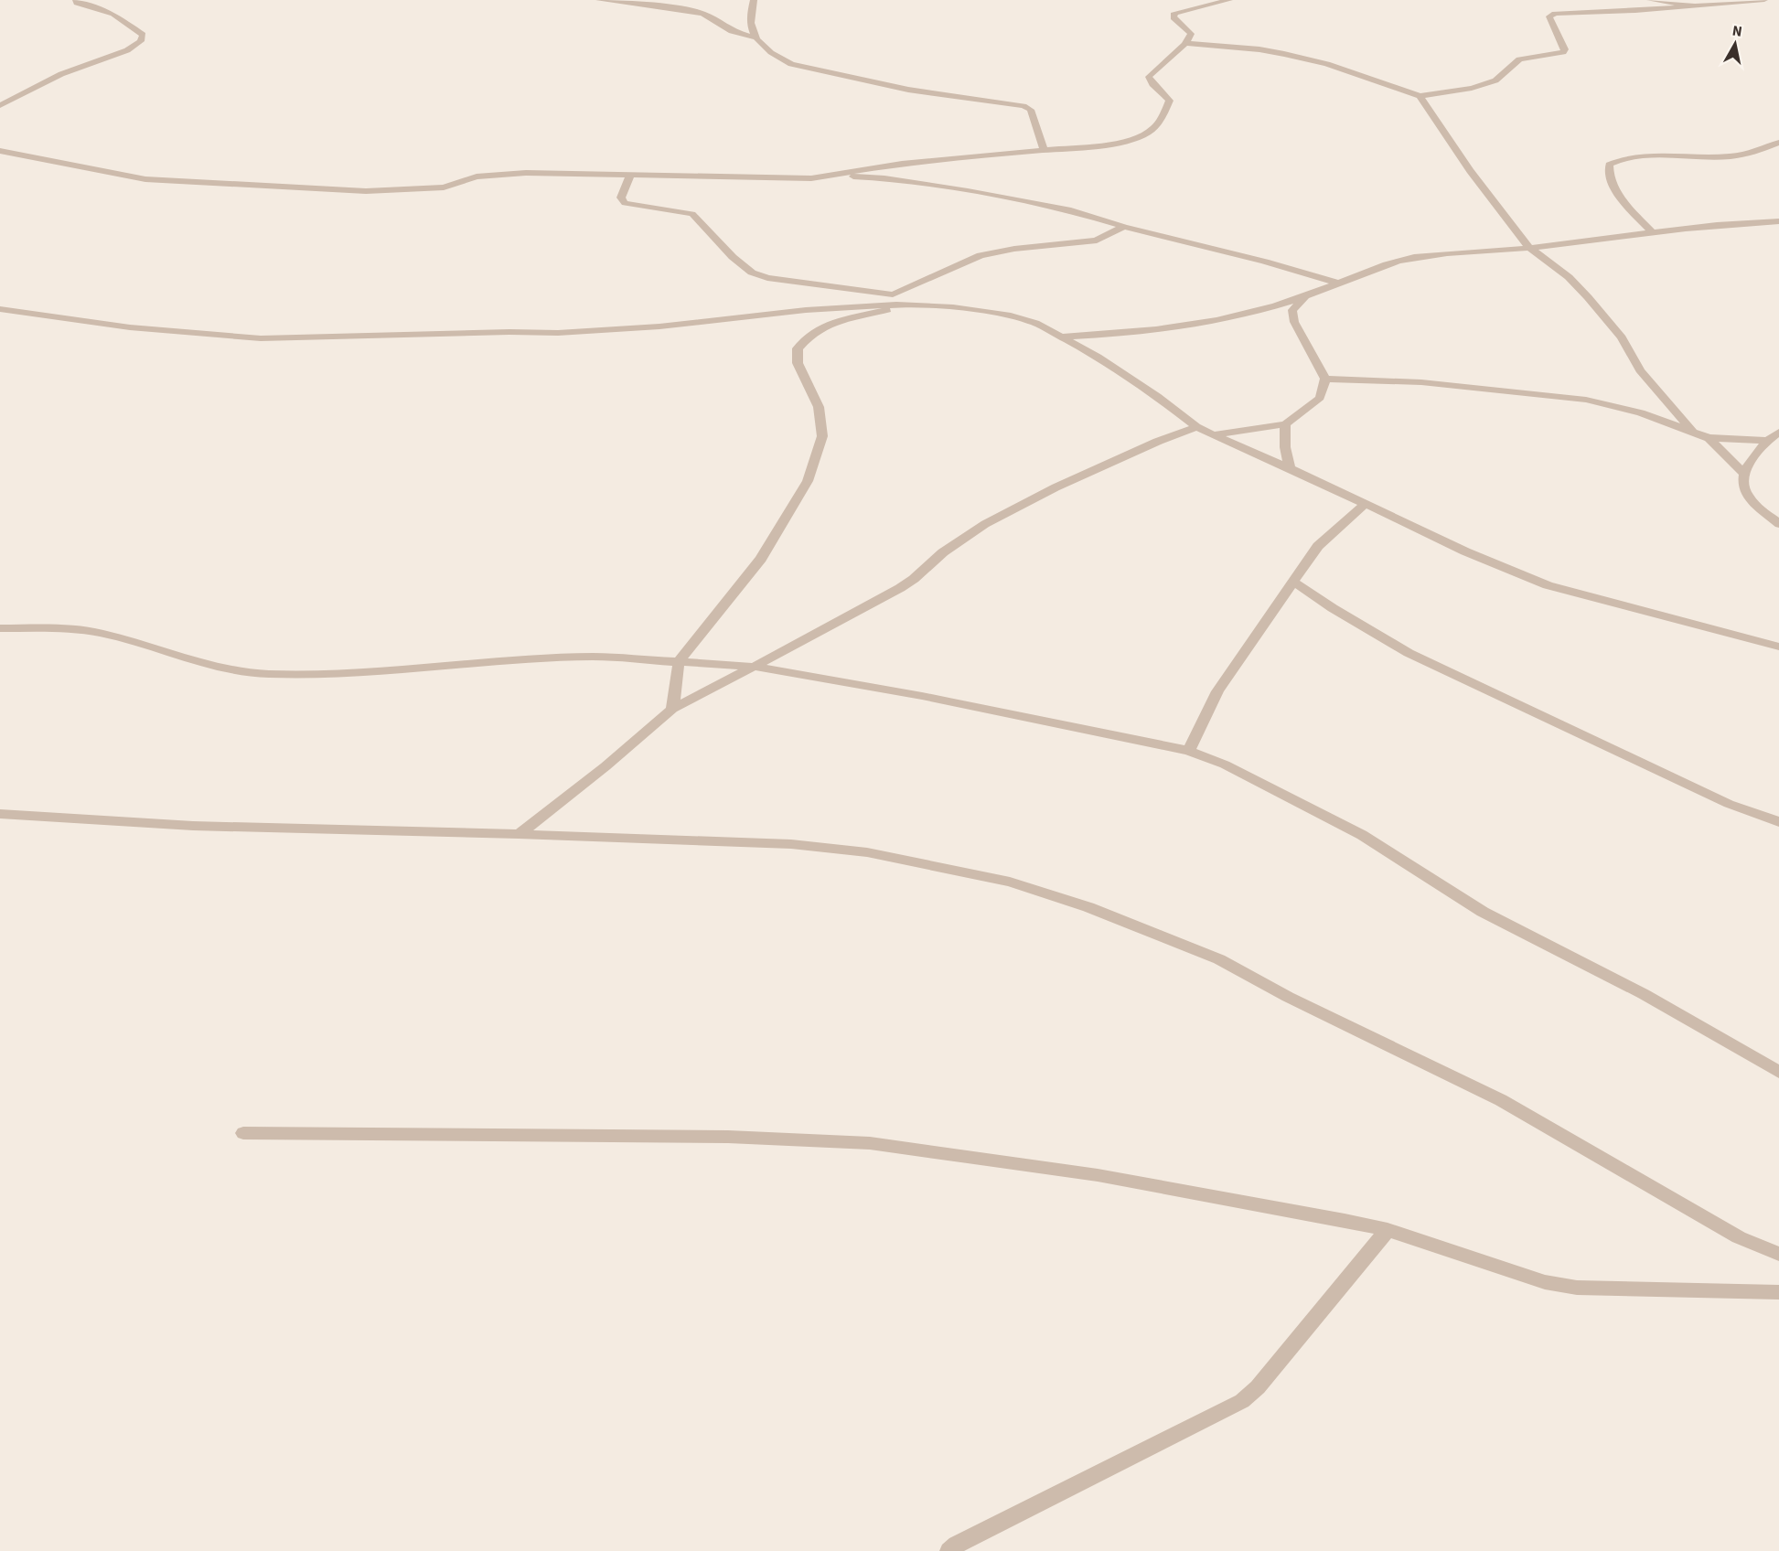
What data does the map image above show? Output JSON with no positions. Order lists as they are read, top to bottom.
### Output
{
  "north": "top"
}
